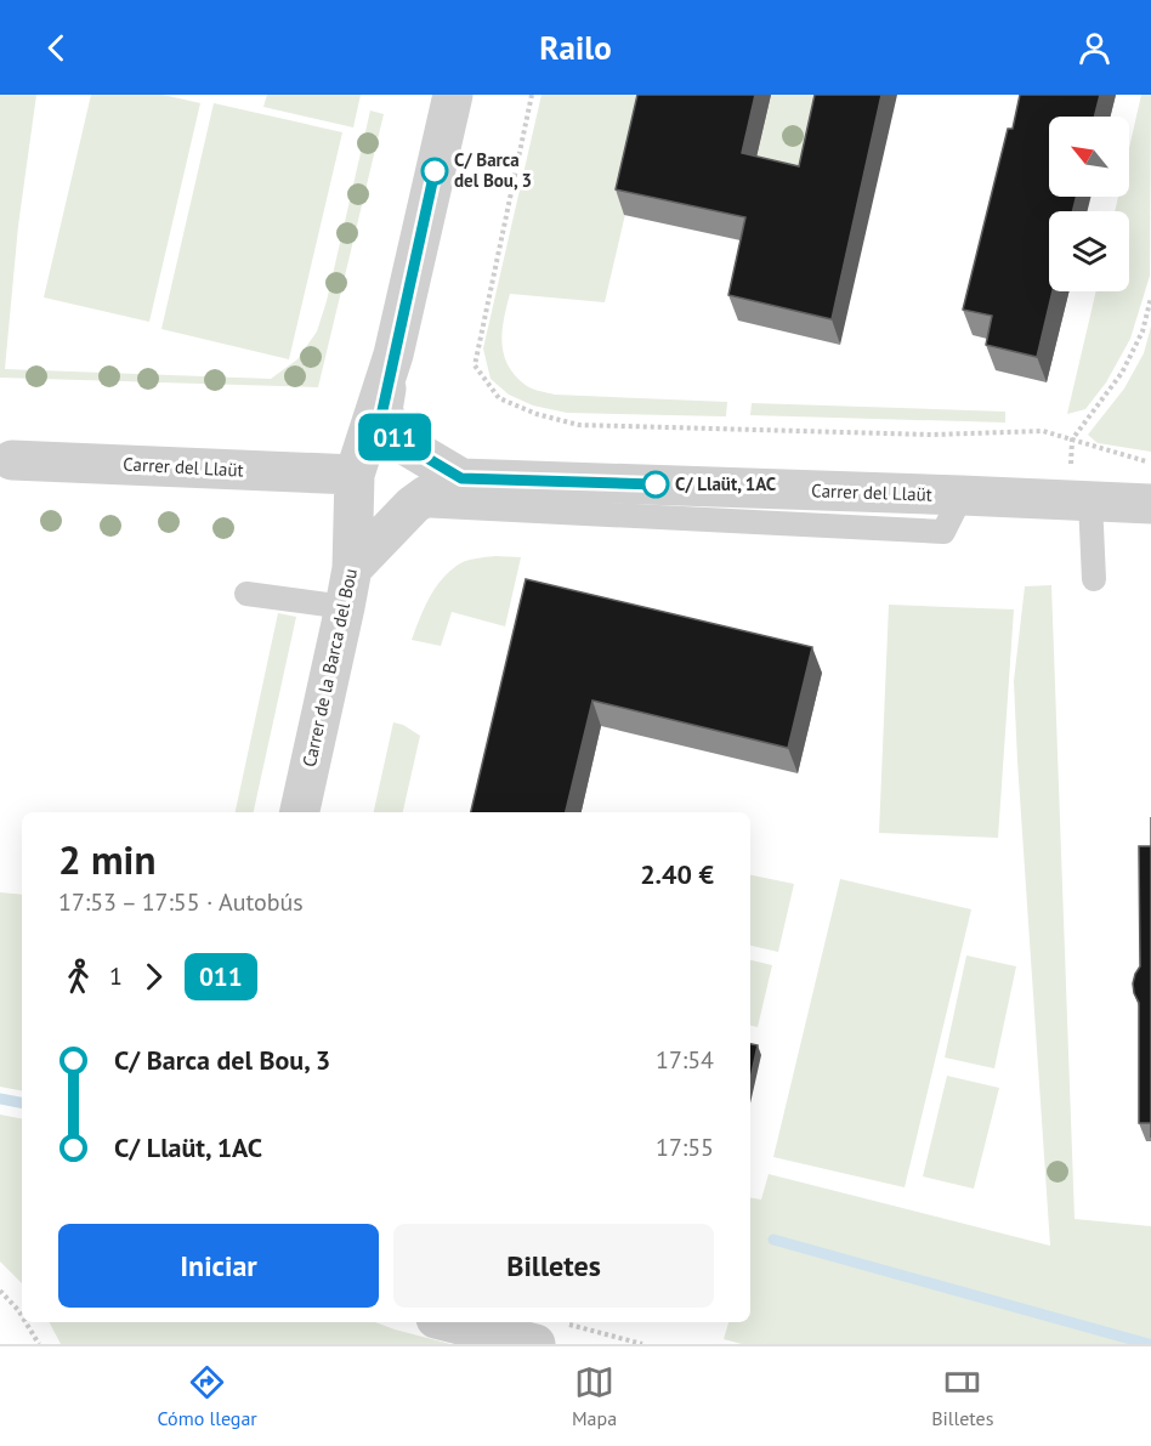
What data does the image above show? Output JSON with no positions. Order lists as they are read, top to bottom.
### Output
{
  "streets": {
    "street": ["Carrer del Llaüt", "Carrer de la Barca del Bou"]
  },
  "crossings": [
    ["Carrer del Llaüt", "Carrer de la Barca del Bou"]
  ],
  "places": ["C/ Barca del Bou, 3", "C/ Llaüt, 1AC"],
  "lines": ["bus line 011"],
  "north": "top left",
  "page": {
    "header": "Railo",
    "on_map": "011",
    "heading": ["2 min", "17:53 – 17:55 · Autobús", "2.40 €"],
    "legs": ["1", "011"],
    "list": [
      {
        "name": "C/ Barca del Bou, 3",
        "value": "17:54"
      },
      {
        "name": "C/ Llaüt, 1AC",
        "value": "17:55"
      }
    ],
    "buttons": ["Iniciar", "Billetes"],
    "tabs": ["Cómo llegar", "Mapa", "Billetes"]
  }
}
